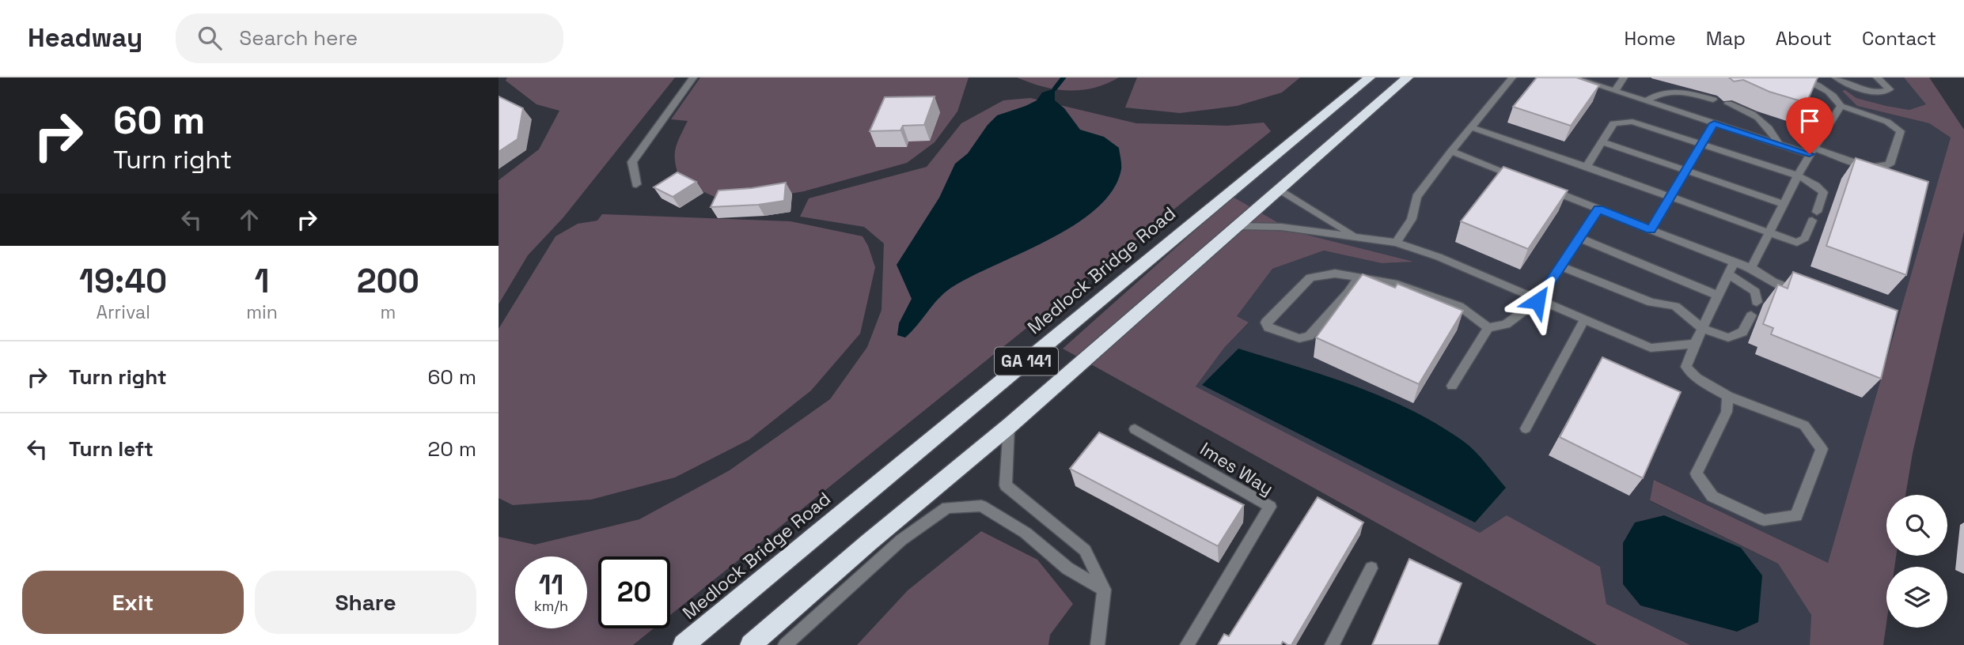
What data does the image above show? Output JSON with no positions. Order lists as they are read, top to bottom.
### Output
{
  "streets": {
    "highway": ["Medlock Bridge Road", "GA 141"],
    "street": ["Imes Way"]
  },
  "page": {
    "header": "Headway",
    "search": "Search here",
    "nav": [
      "Home",
      "Map",
      "About",
      "Contact"
    ],
    "turn": ["60 m", "Turn right"],
    "eta": [
      "19:40",
      "Arrival",
      "1",
      "min",
      "200",
      "m"
    ],
    "list": [
      {
        "name": "Turn right",
        "value": "60 m"
      },
      {
        "name": "Turn left",
        "value": "20 m"
      }
    ],
    "speed": "11 km/h",
    "limit": "20",
    "buttons": ["Exit", "Share"]
  }
}
